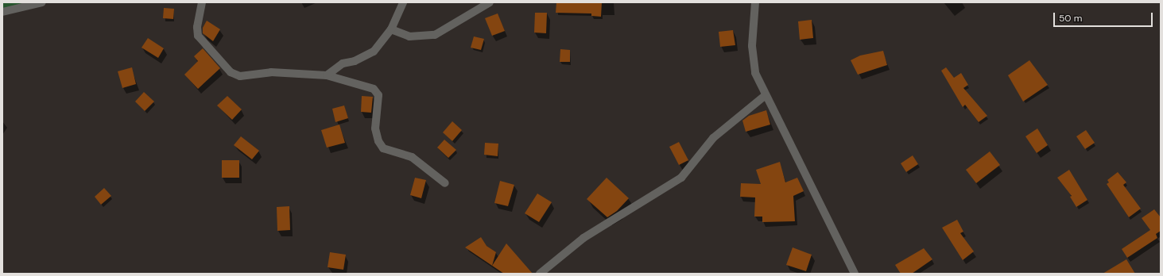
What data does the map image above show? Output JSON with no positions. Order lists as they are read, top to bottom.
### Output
{
  "scale_bar": "50 m"
}
